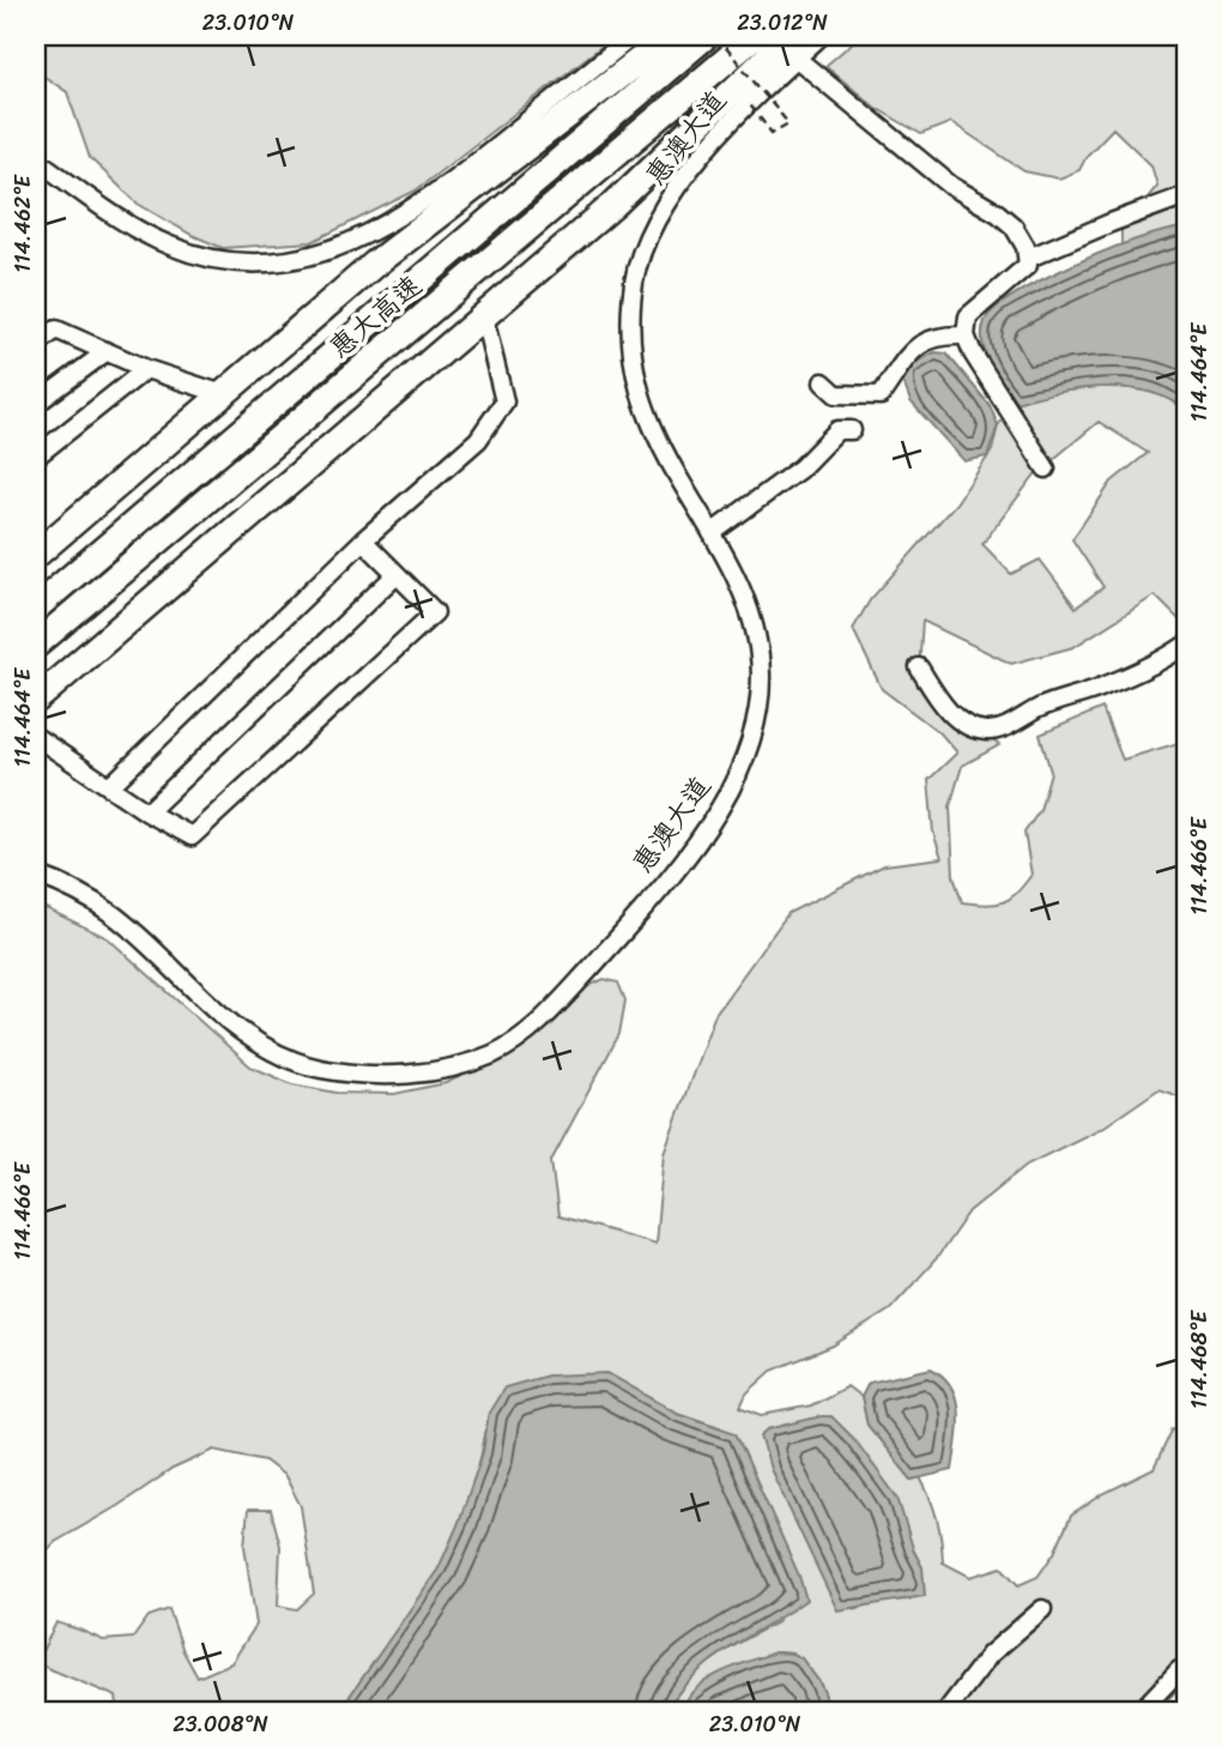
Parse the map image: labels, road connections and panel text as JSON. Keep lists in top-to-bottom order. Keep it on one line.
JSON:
{"streets":{"highway":["惠大高速"],"street":["惠澳大道"]},"coordinates":["23.010°N","23.012°N","114.462°E","114.464°E","114.466°E","114.468°E","23.008°N"]}
